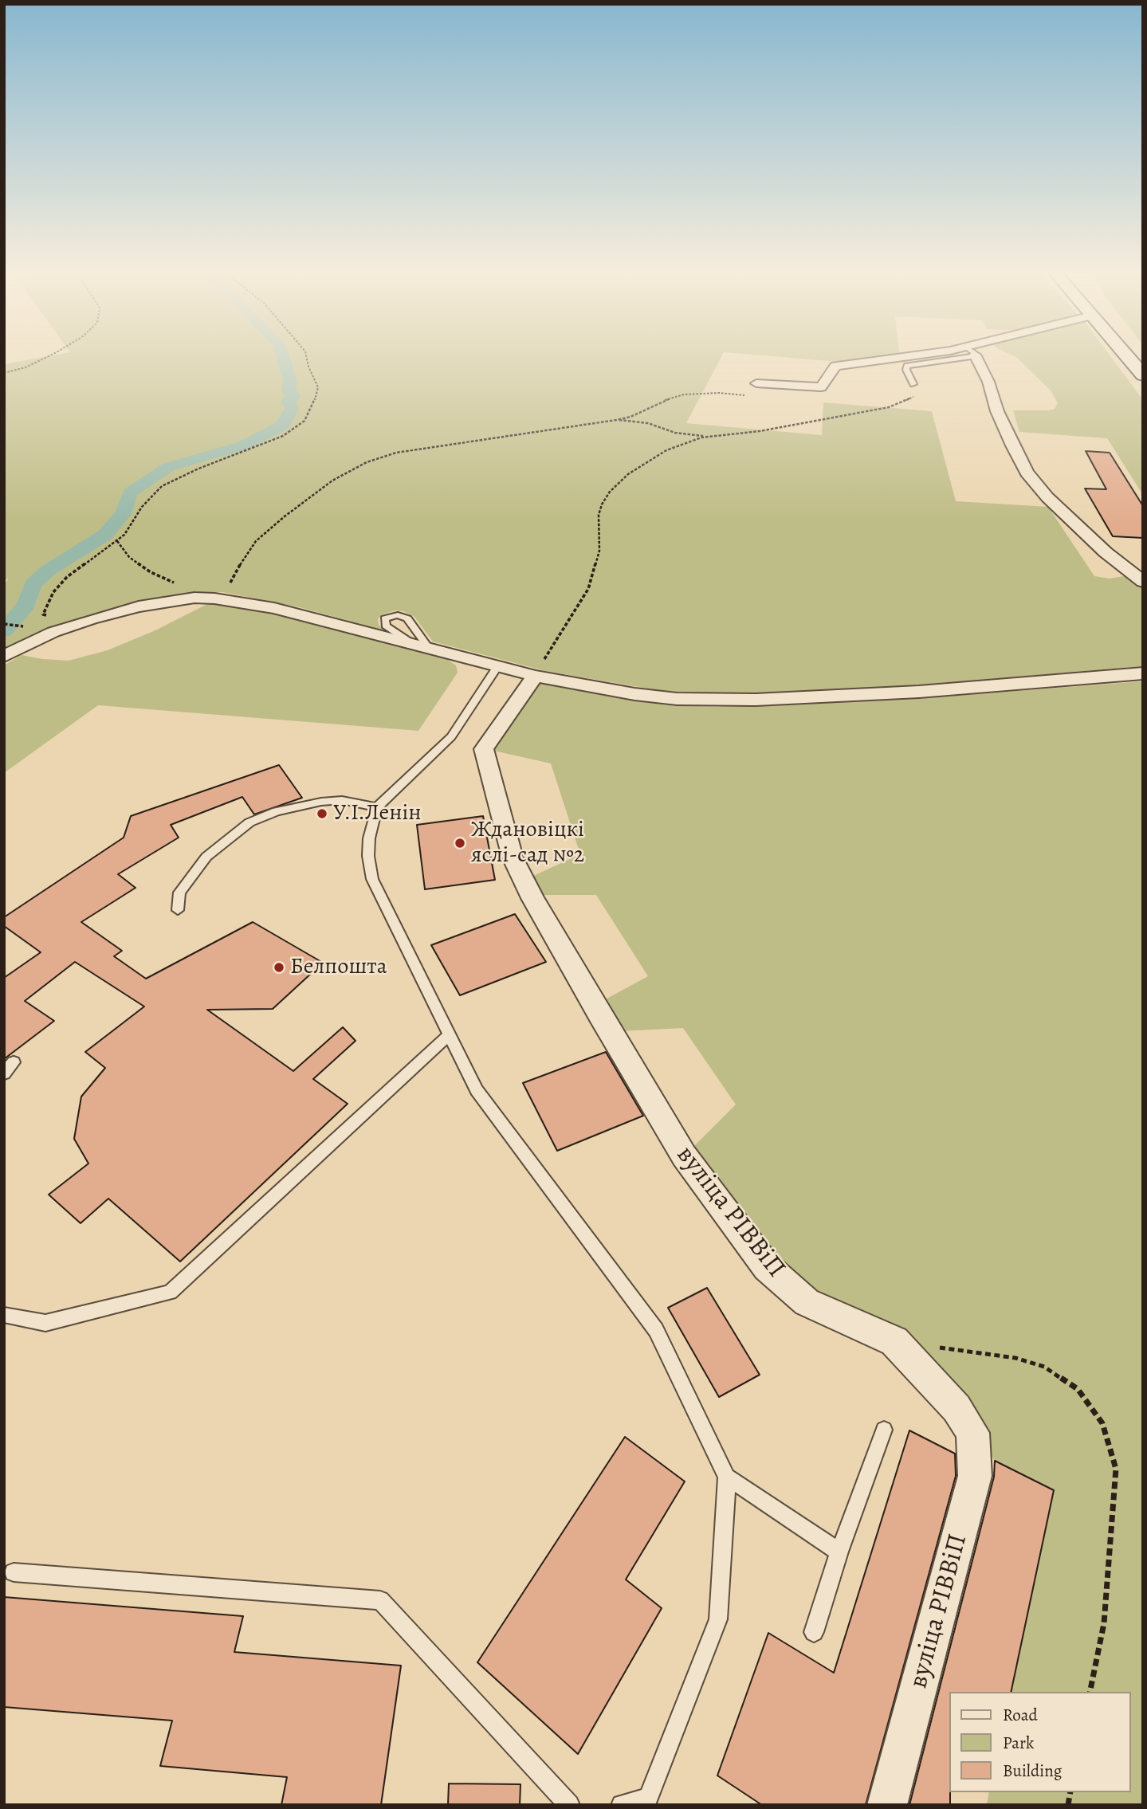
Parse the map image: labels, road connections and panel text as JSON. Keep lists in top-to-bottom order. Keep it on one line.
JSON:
{"streets":{"street":["вуліца РІВВіП"]},"places":["У.І.Ленін","Ждановіцкі яслі-сад №2","Белпошта"],"legend":["Road","Park","Building"]}
